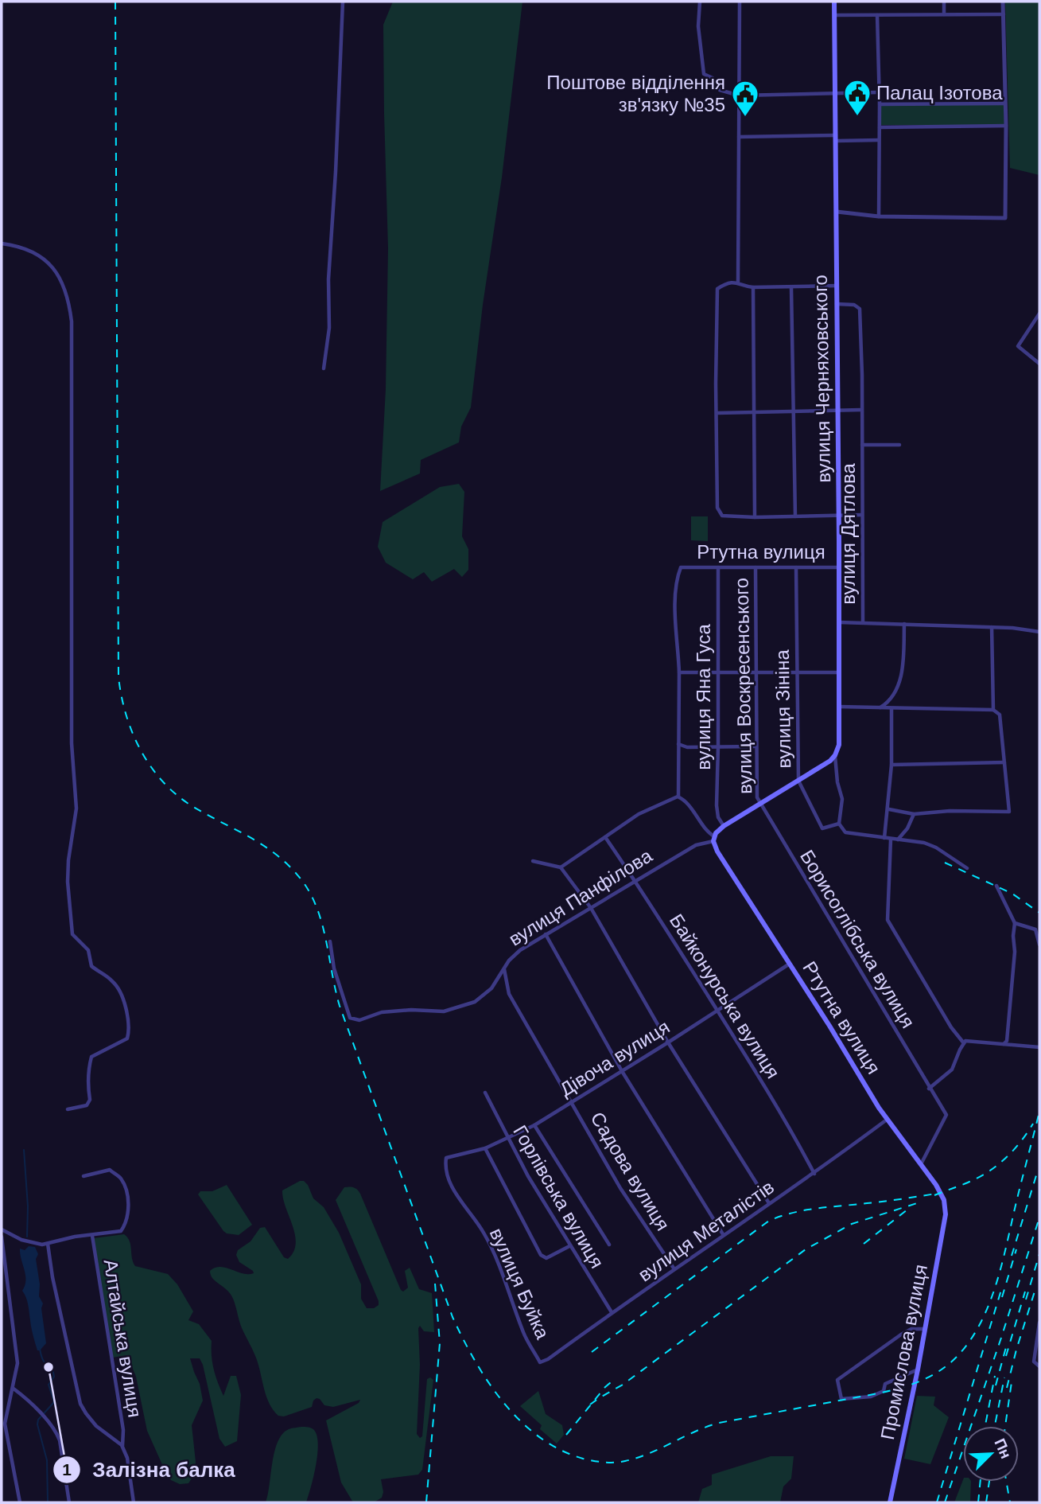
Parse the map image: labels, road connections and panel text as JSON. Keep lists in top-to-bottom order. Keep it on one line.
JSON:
{"streets":{"main road":["вулиця Черняховського","Ртутна вулиця","вулиця Панфілова","Промислова вулиця"],"street":["вулиця Дятлова","вулиця Воскресенського","вулиця Яна Гуса","вулиця Зініна","Борисоглібська вулиця","Байконурська вулиця","Дівоча вулиця","Садова вулиця","Горлівська вулиця","вулиця Металістів","вулиця Буйка","Алтайська вулиця"]},"crossings":[["вулиця Черняховського","вулиця Дятлова"],["вулиця Черняховського","Ртутна вулиця"],["вулиця Черняховського","вулиця Панфілова"],["Ртутна вулиця","вулиця Воскресенського"],["Ртутна вулиця","вулиця Яна Гуса"],["Ртутна вулиця","вулиця Зініна"],["Ртутна вулиця","вулиця Панфілова"],["Ртутна вулиця","Борисоглібська вулиця"],["Ртутна вулиця","Дівоча вулиця"],["Ртутна вулиця","вулиця Металістів"],["Ртутна вулиця","Промислова вулиця"],["вулиця Воскресенського","вулиця Панфілова"],["вулиця Воскресенського","Борисоглібська вулиця"],["вулиця Яна Гуса","вулиця Панфілова"],["вулиця Зініна","вулиця Панфілова"],["вулиця Панфілова","Борисоглібська вулиця"],["вулиця Панфілова","Байконурська вулиця"],["вулиця Панфілова","Садова вулиця"],["Байконурська вулиця","Дівоча вулиця"],["Байконурська вулиця","вулиця Металістів"],["Дівоча вулиця","Садова вулиця"],["Дівоча вулиця","Горлівська вулиця"],["Дівоча вулиця","вулиця Буйка"],["Садова вулиця","вулиця Металістів"],["Горлівська вулиця","вулиця Металістів"],["вулиця Металістів","вулиця Буйка"]],"places":{"public building":["Палац Ізотова","Поштове відділення зв'язку №35"],"other":["Залізна балка"]},"north":"top right"}
